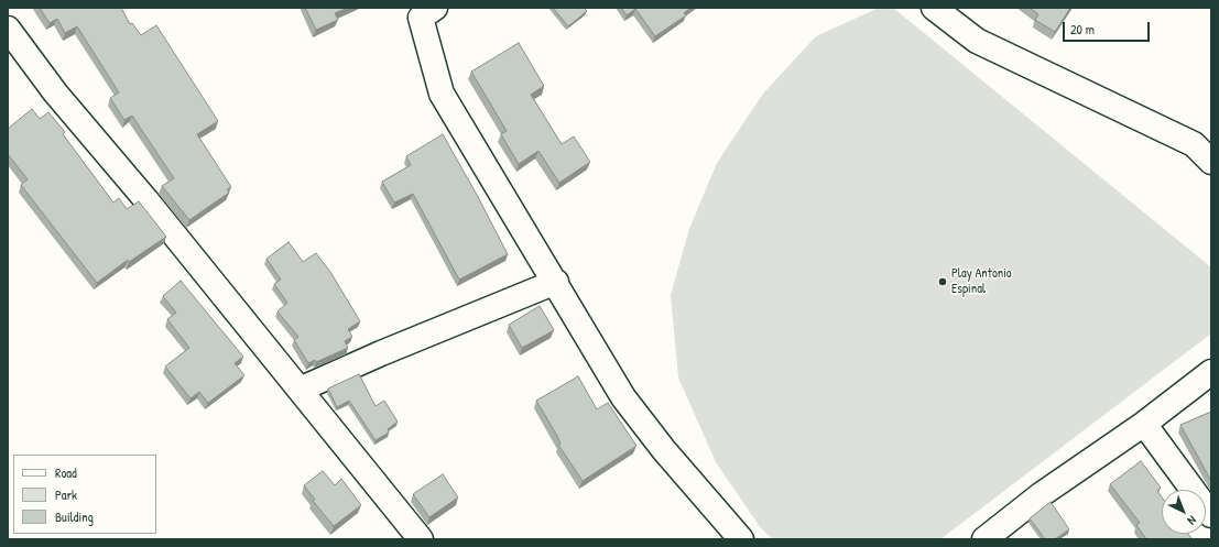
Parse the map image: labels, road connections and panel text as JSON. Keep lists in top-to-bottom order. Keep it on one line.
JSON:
{"places":["Play Antonio Espinal"],"legend":["Road","Park","Building"],"scale_bar":"20 m","north":"bottom right"}
